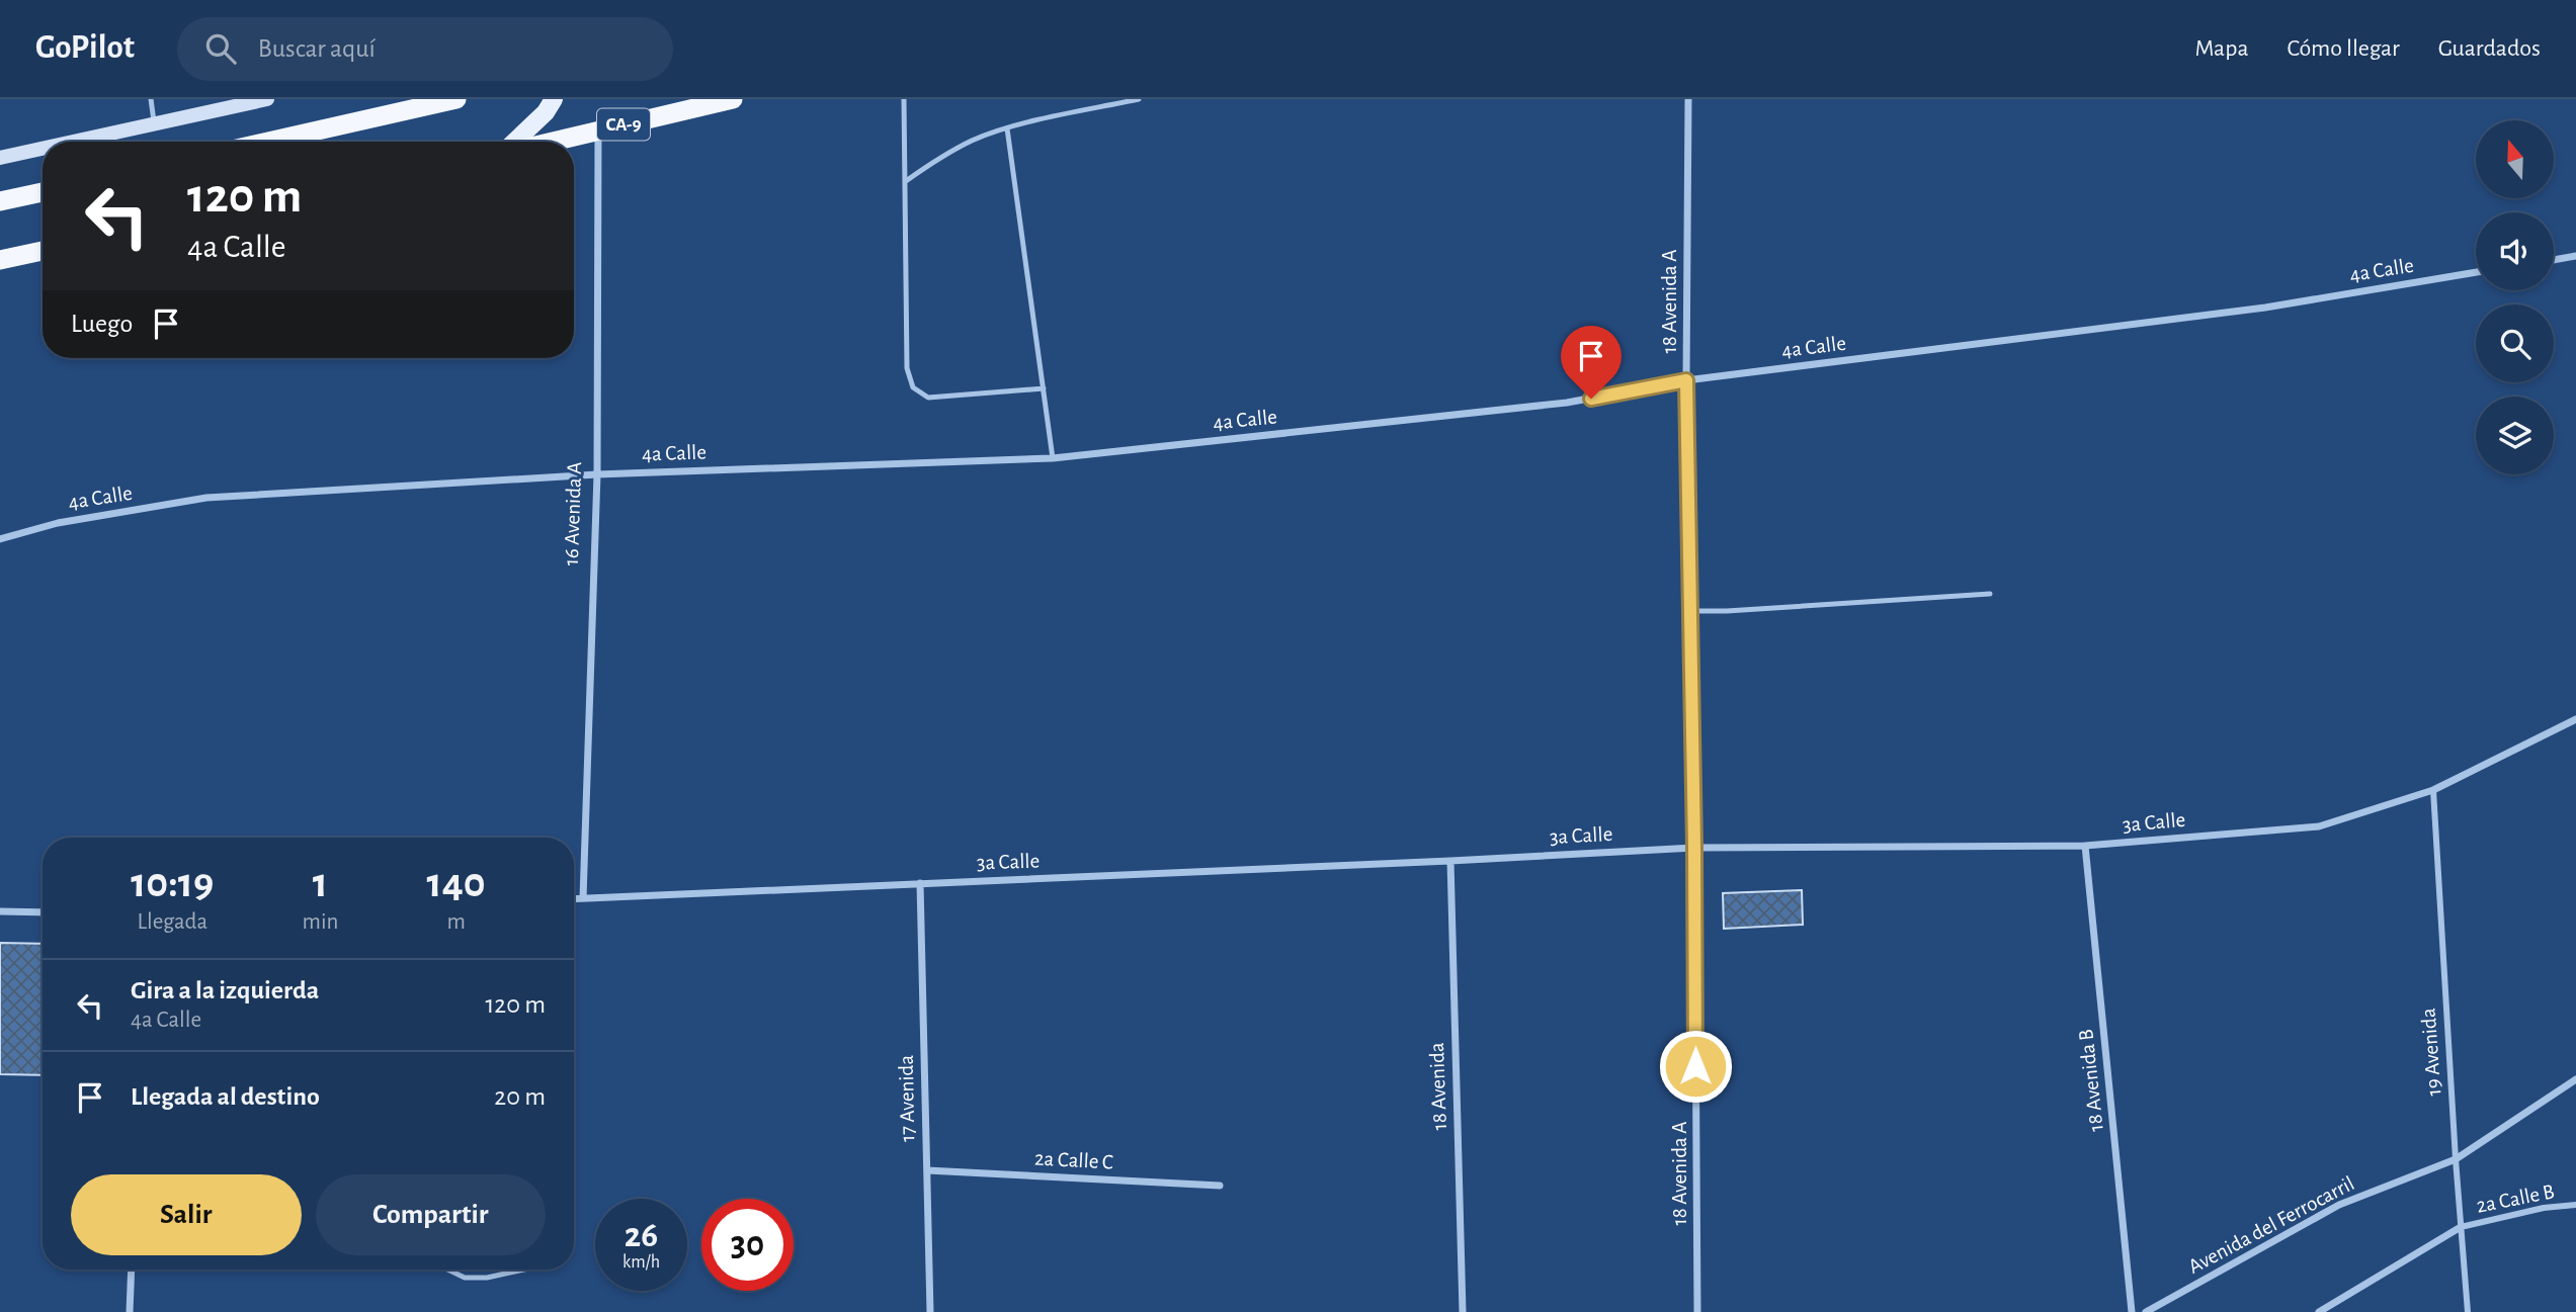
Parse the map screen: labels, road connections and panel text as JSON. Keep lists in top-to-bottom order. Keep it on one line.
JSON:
{"streets":{"highway":["CA-9"],"street":["4a Calle","18 Avenida A","16 Avenida A","3a Calle","19 Avenida","18 Avenida B","18 Avenida","17 Avenida","2a Calle C","2a Calle B","Avenida del Ferrocarril"]},"crossings":[["CA-9","16 Avenida A"],["4a Calle","18 Avenida A"],["4a Calle","16 Avenida A"],["18 Avenida A","3a Calle"],["16 Avenida A","3a Calle"],["3a Calle","19 Avenida"],["3a Calle","18 Avenida B"],["3a Calle","18 Avenida"],["3a Calle","17 Avenida"],["19 Avenida","2a Calle B"],["19 Avenida","Avenida del Ferrocarril"],["17 Avenida","2a Calle C"]],"north":"top","page":{"header":"GoPilot","search":"Buscar aquí","nav":["Mapa","Cómo llegar","Guardados"],"turn":["120 m","4a Calle"],"then":"Luego","eta":["10:19","Llegada","1","min","140","m"],"list":[{"name":"Gira a la izquierda","note":"4a Calle","value":"120 m"},{"name":"Llegada al destino","value":"20 m"}],"buttons":["Salir","Compartir"],"speed":"26 km/h","limit":"30"}}
